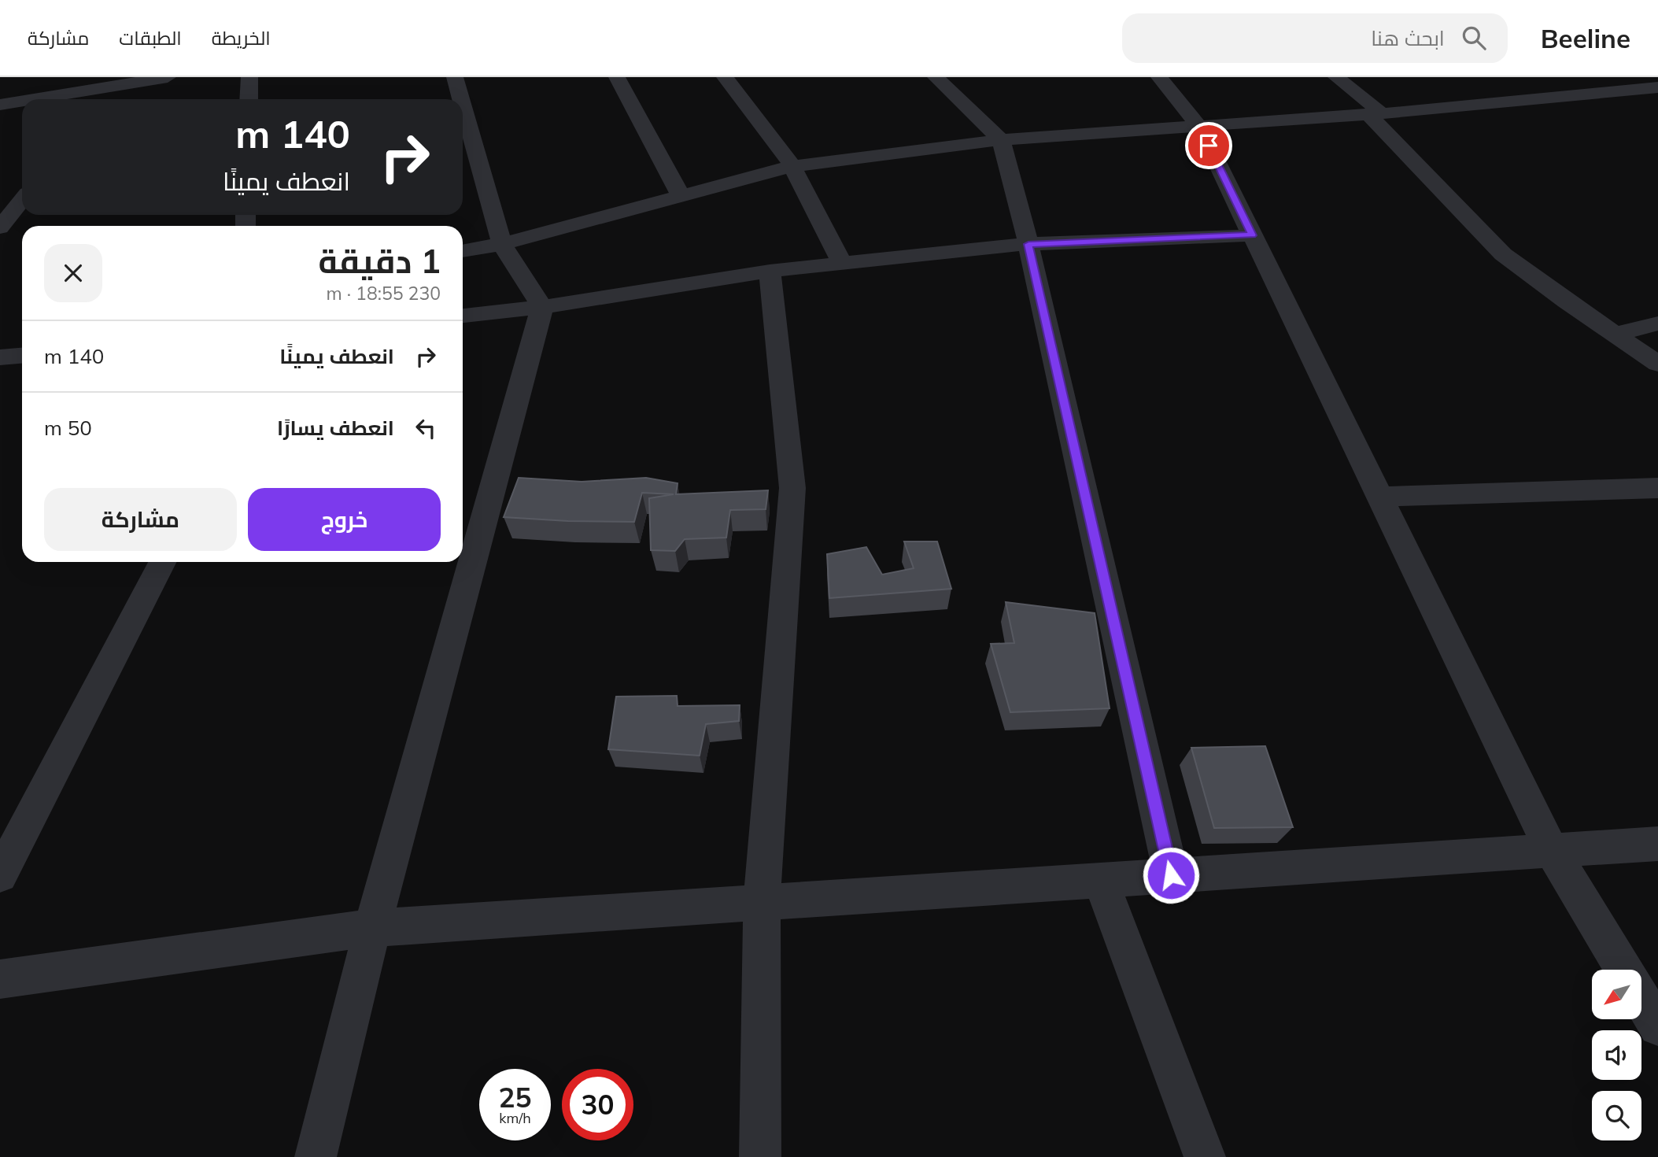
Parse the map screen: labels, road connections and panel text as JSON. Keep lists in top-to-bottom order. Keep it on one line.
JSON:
{"north":"bottom left","page":{"header":"Beeline","search":"ابحث هنا","nav":["الخريطة","الطبقات","مشاركة"],"turn":["140 m","انعطف يمينًا"],"heading":["1 دقيقة","230 m · 18:55"],"list":[{"name":"انعطف يمينًا","value":"140 m"},{"name":"انعطف يسارًا","value":"50 m"}],"buttons":["خروج","مشاركة"],"speed":"25 km/h","limit":"30"}}
